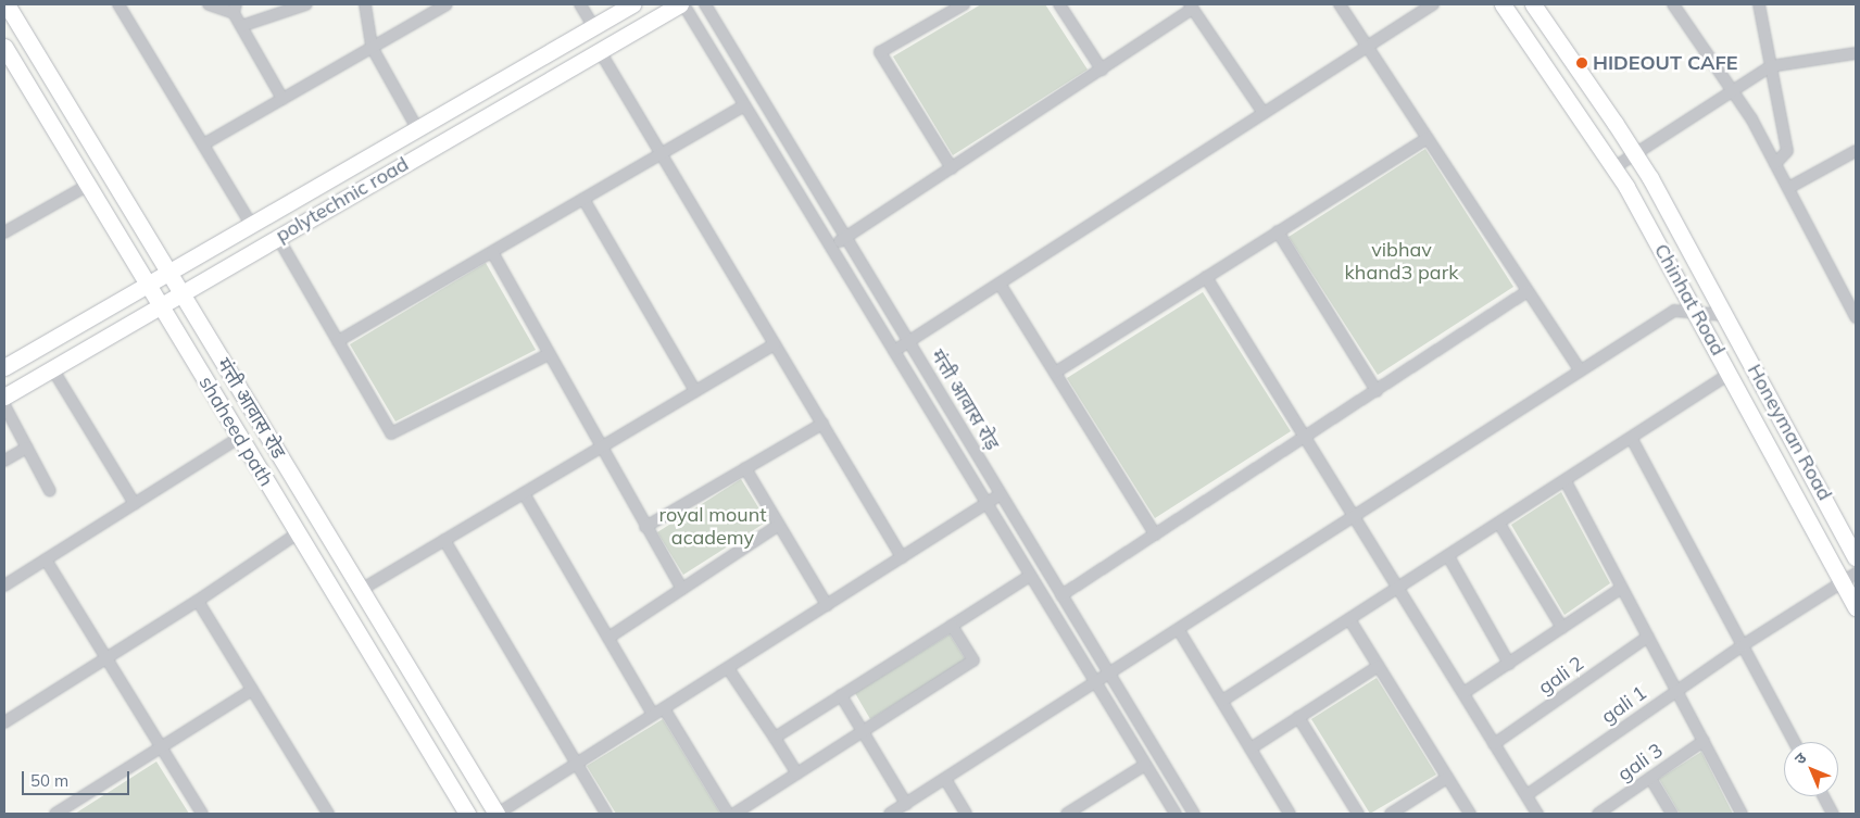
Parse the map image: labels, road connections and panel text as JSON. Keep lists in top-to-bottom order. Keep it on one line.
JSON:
{"streets":{"street":["polytechnic road","Chinhat Road","मंत्ती आवास रोड़","मंत्ती आवास रोड","shaheed path","Honeyman Road","gali 2","gali 1","gali 3"]},"crossings":[["polytechnic road","मंत्ती आवास रोड"],["polytechnic road","shaheed path"],["Chinhat Road","gali 1"]],"parks":["vibhav khand3 park","royal mount academy"],"places":["HIDEOUT CAFE"],"scale_bar":"50 m","north":"top left"}
